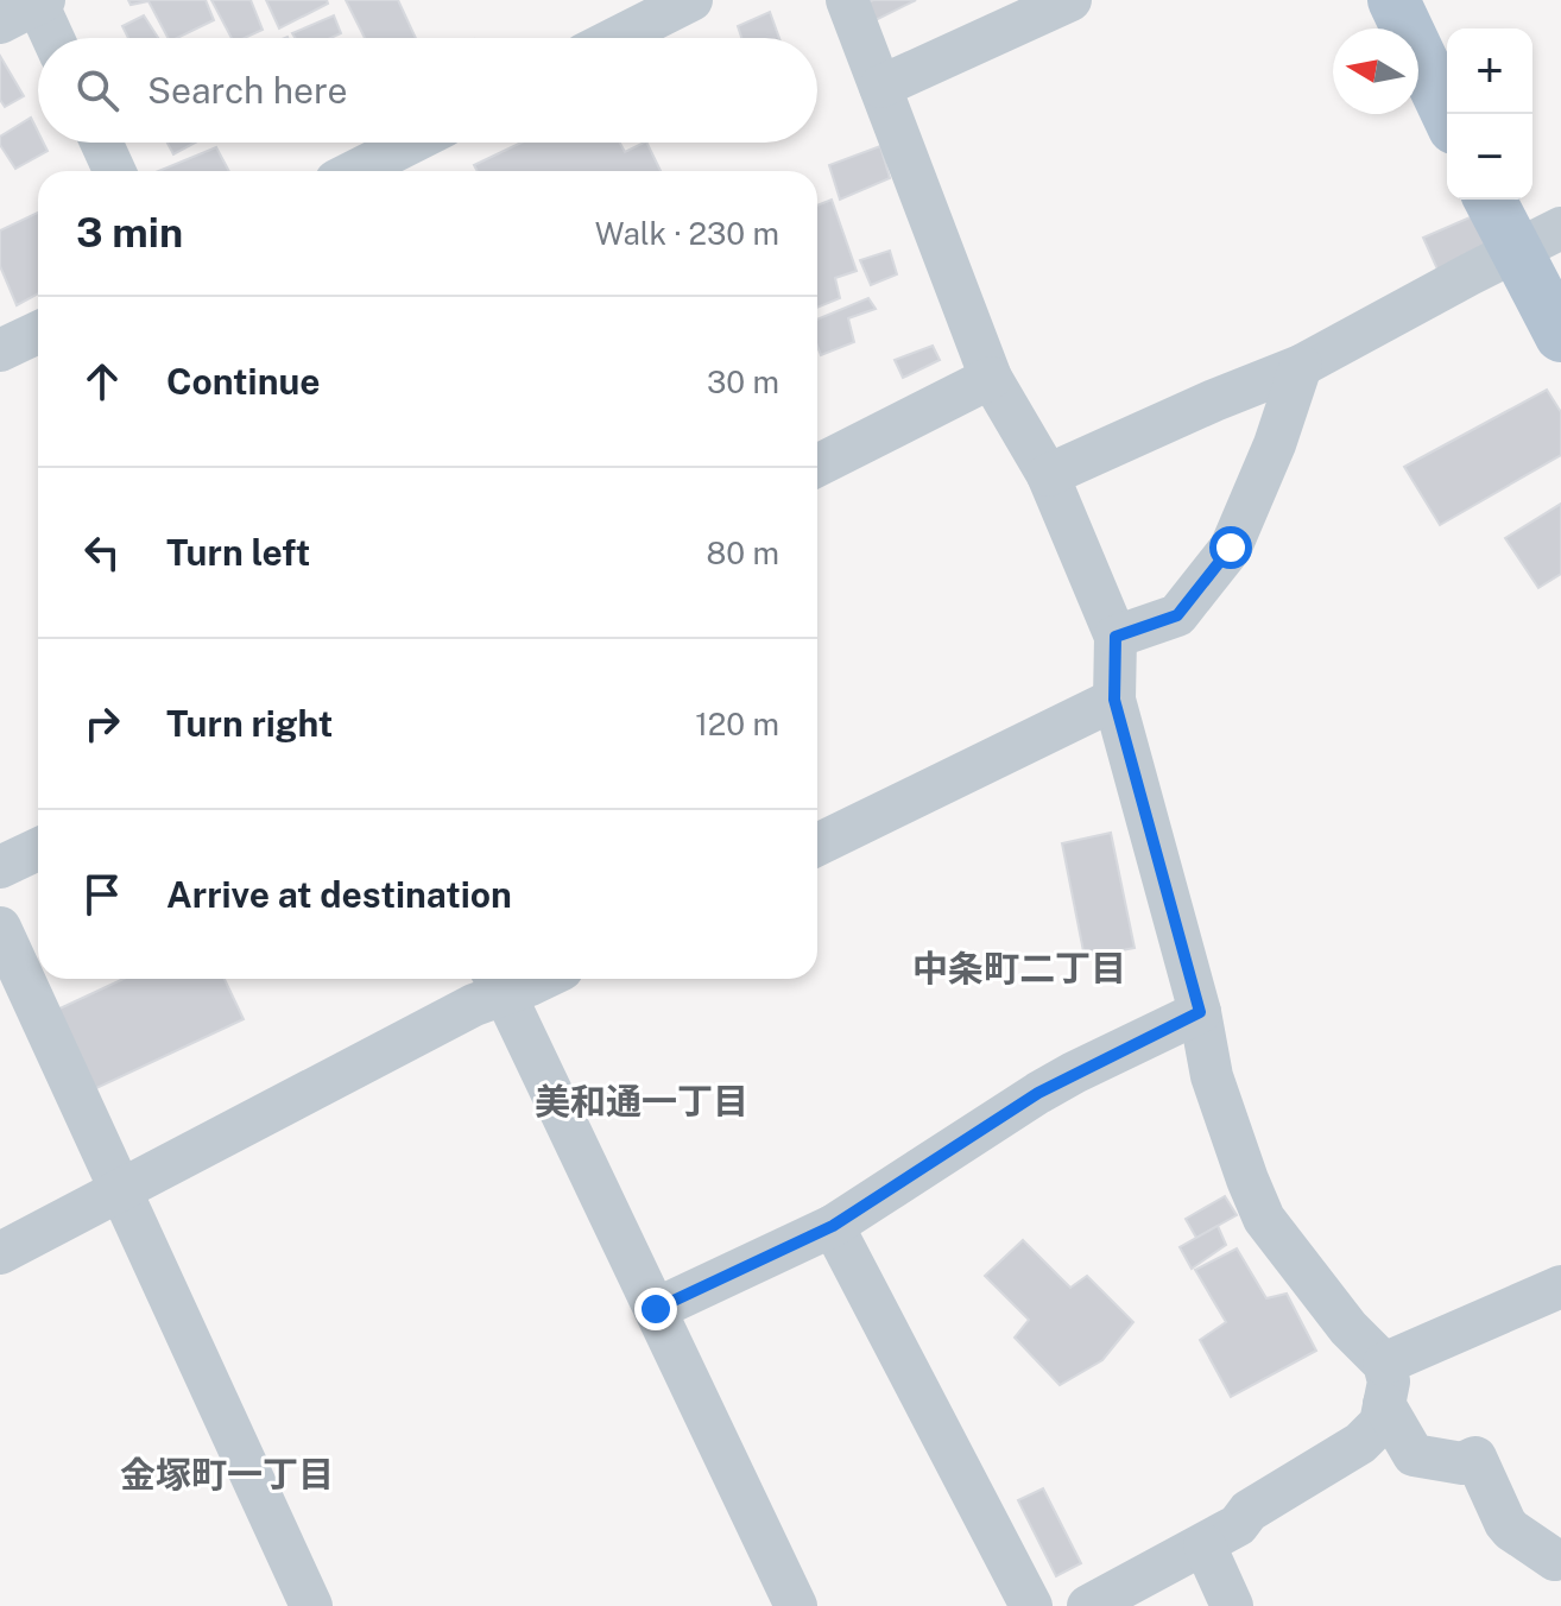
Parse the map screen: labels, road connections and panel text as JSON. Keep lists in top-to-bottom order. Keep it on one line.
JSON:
{"districts":["中条町二丁目","美和通一丁目","金塚町一丁目"],"north":"left","page":{"map_buttons":["+","−"],"search":"Search here","heading":["3 min","Walk · 230 m"],"list":[["Continue","30 m"],["Turn left","80 m"],["Turn right","120 m"],"Arrive at destination"]}}
